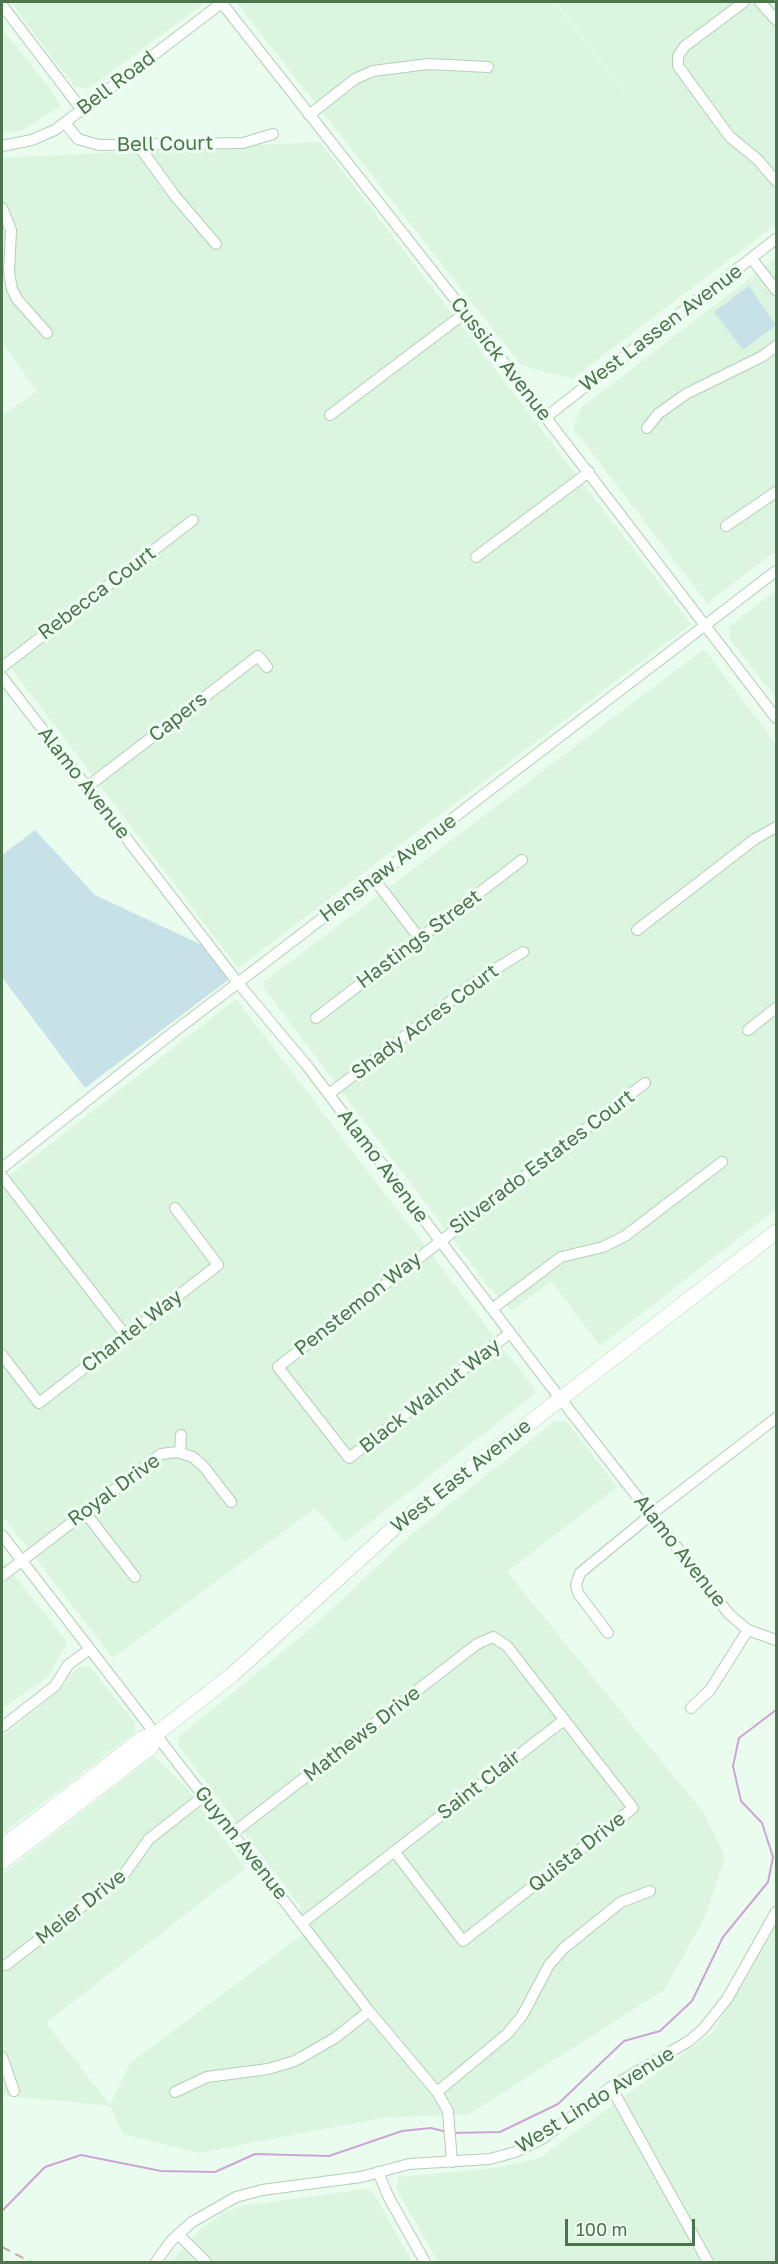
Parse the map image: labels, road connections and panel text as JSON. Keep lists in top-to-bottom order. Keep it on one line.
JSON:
{"streets":{"main road":["West East Avenue"],"street":["Bell Road","Bell Court","West Lassen Avenue","Cussick Avenue","Rebecca Court","Capers","Alamo Avenue","Henshaw Avenue","Hastings Street","Shady Acres Court","Silverado Estates Court","Penstemon Way","Chantel Way","Black Walnut Way","Royal Drive","Mathews Drive","Saint Clair","Guynn Avenue","Quista Drive","Meier Drive","West Lindo Avenue"]},"crossings":[["Bell Road","Bell Court"],["Bell Road","Cussick Avenue"],["West Lassen Avenue","Cussick Avenue"],["Cussick Avenue","Henshaw Avenue"],["Capers","Alamo Avenue"],["Alamo Avenue","Henshaw Avenue"],["Alamo Avenue","Shady Acres Court"],["Alamo Avenue","Silverado Estates Court"],["Alamo Avenue","Penstemon Way"],["Alamo Avenue","Black Walnut Way"],["Alamo Avenue","West East Avenue"],["Silverado Estates Court","Penstemon Way"],["Penstemon Way","Black Walnut Way"],["West East Avenue","Guynn Avenue"],["Royal Drive","Guynn Avenue"],["Mathews Drive","Guynn Avenue"],["Mathews Drive","Quista Drive"],["Saint Clair","Guynn Avenue"],["Saint Clair","Quista Drive"],["Guynn Avenue","Meier Drive"],["Guynn Avenue","West Lindo Avenue"]],"scale_bar":"100 m"}
